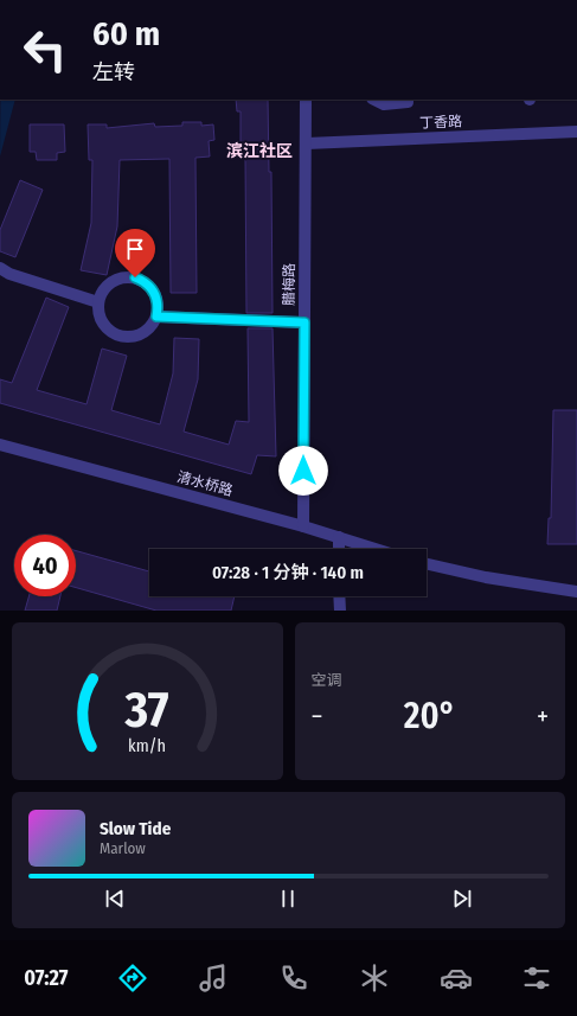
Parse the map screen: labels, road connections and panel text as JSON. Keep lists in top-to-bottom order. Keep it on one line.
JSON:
{"streets":{"street":["丁香路","腊梅路","清水桥路"]},"crossings":[["丁香路","腊梅路"],["腊梅路","清水桥路"]],"districts":["滨江社区"],"page":{"turn":["60 m","左转"],"limit":"40","trip":"07:28 · 1 分钟 · 140 m","tile":"空调","heat":["−","20°","+"],"song":["Slow Tide","Marlow"],"tabs":"07:27","gauge":["37","km/h"]}}
